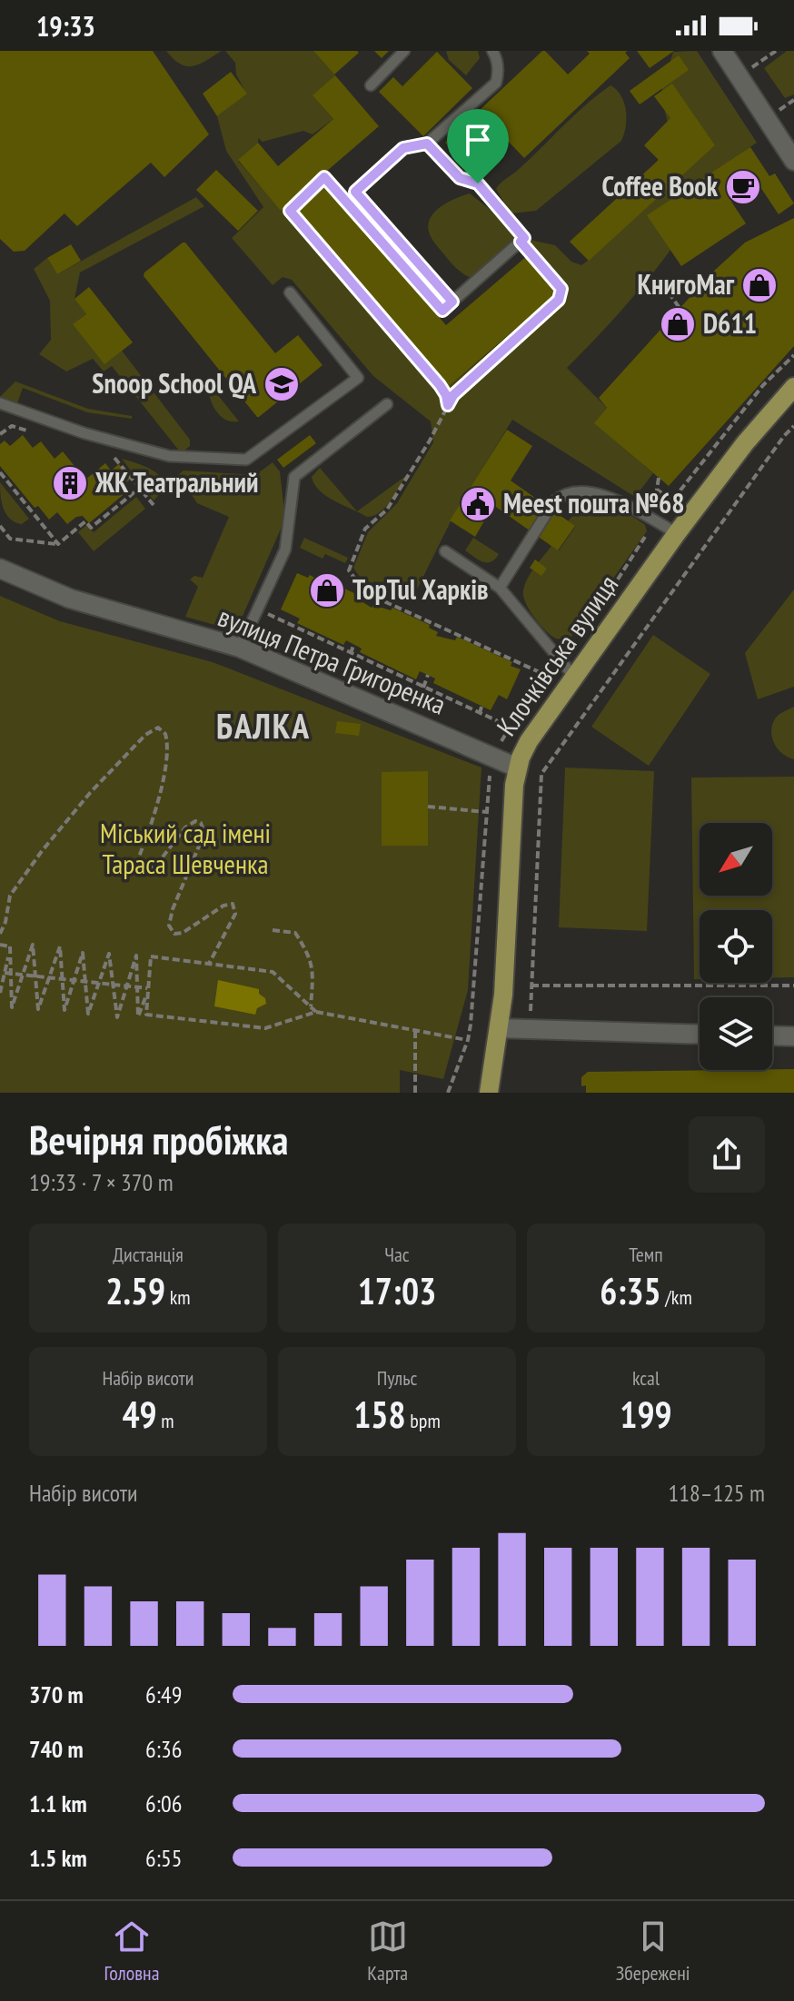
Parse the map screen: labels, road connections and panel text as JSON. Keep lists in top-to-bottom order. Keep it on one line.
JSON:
{"streets":{"main road":["Клочківська вулиця"],"street":["вулиця Петра Григоренка"]},"crossings":[["Клочківська вулиця","вулиця Петра Григоренка"]],"districts":["БАЛКА"],"parks":["Міський сад імені Тараса Шевченка"],"places":{"cafe":["Coffee Book"],"shop":["КнигоМаг","D611","TopTul Харків"],"school or university":["Snoop School QA"],"building":["ЖК Театральний"],"public building":["Meest пошта №68"]},"north":"bottom left","page":{"status":"19:33","heading":["Вечірня пробіжка","19:33 · 7 × 370 m"],"stats":[["Дистанція","2.59 km"],["Час","17:03"],["Темп","6:35 /km"],["Набір висоти","49 m"],["Пульс","158 bpm"],["kcal","199"]],"chart":["Набір висоти","118–125 m"],"list":[{"name":"370 m","note":"6:49"},{"name":"740 m","note":"6:36"},{"name":"1.1 km","note":"6:06"},{"name":"1.5 km","note":"6:55"}],"tabs":["Головна","Карта","Збережені"]}}
